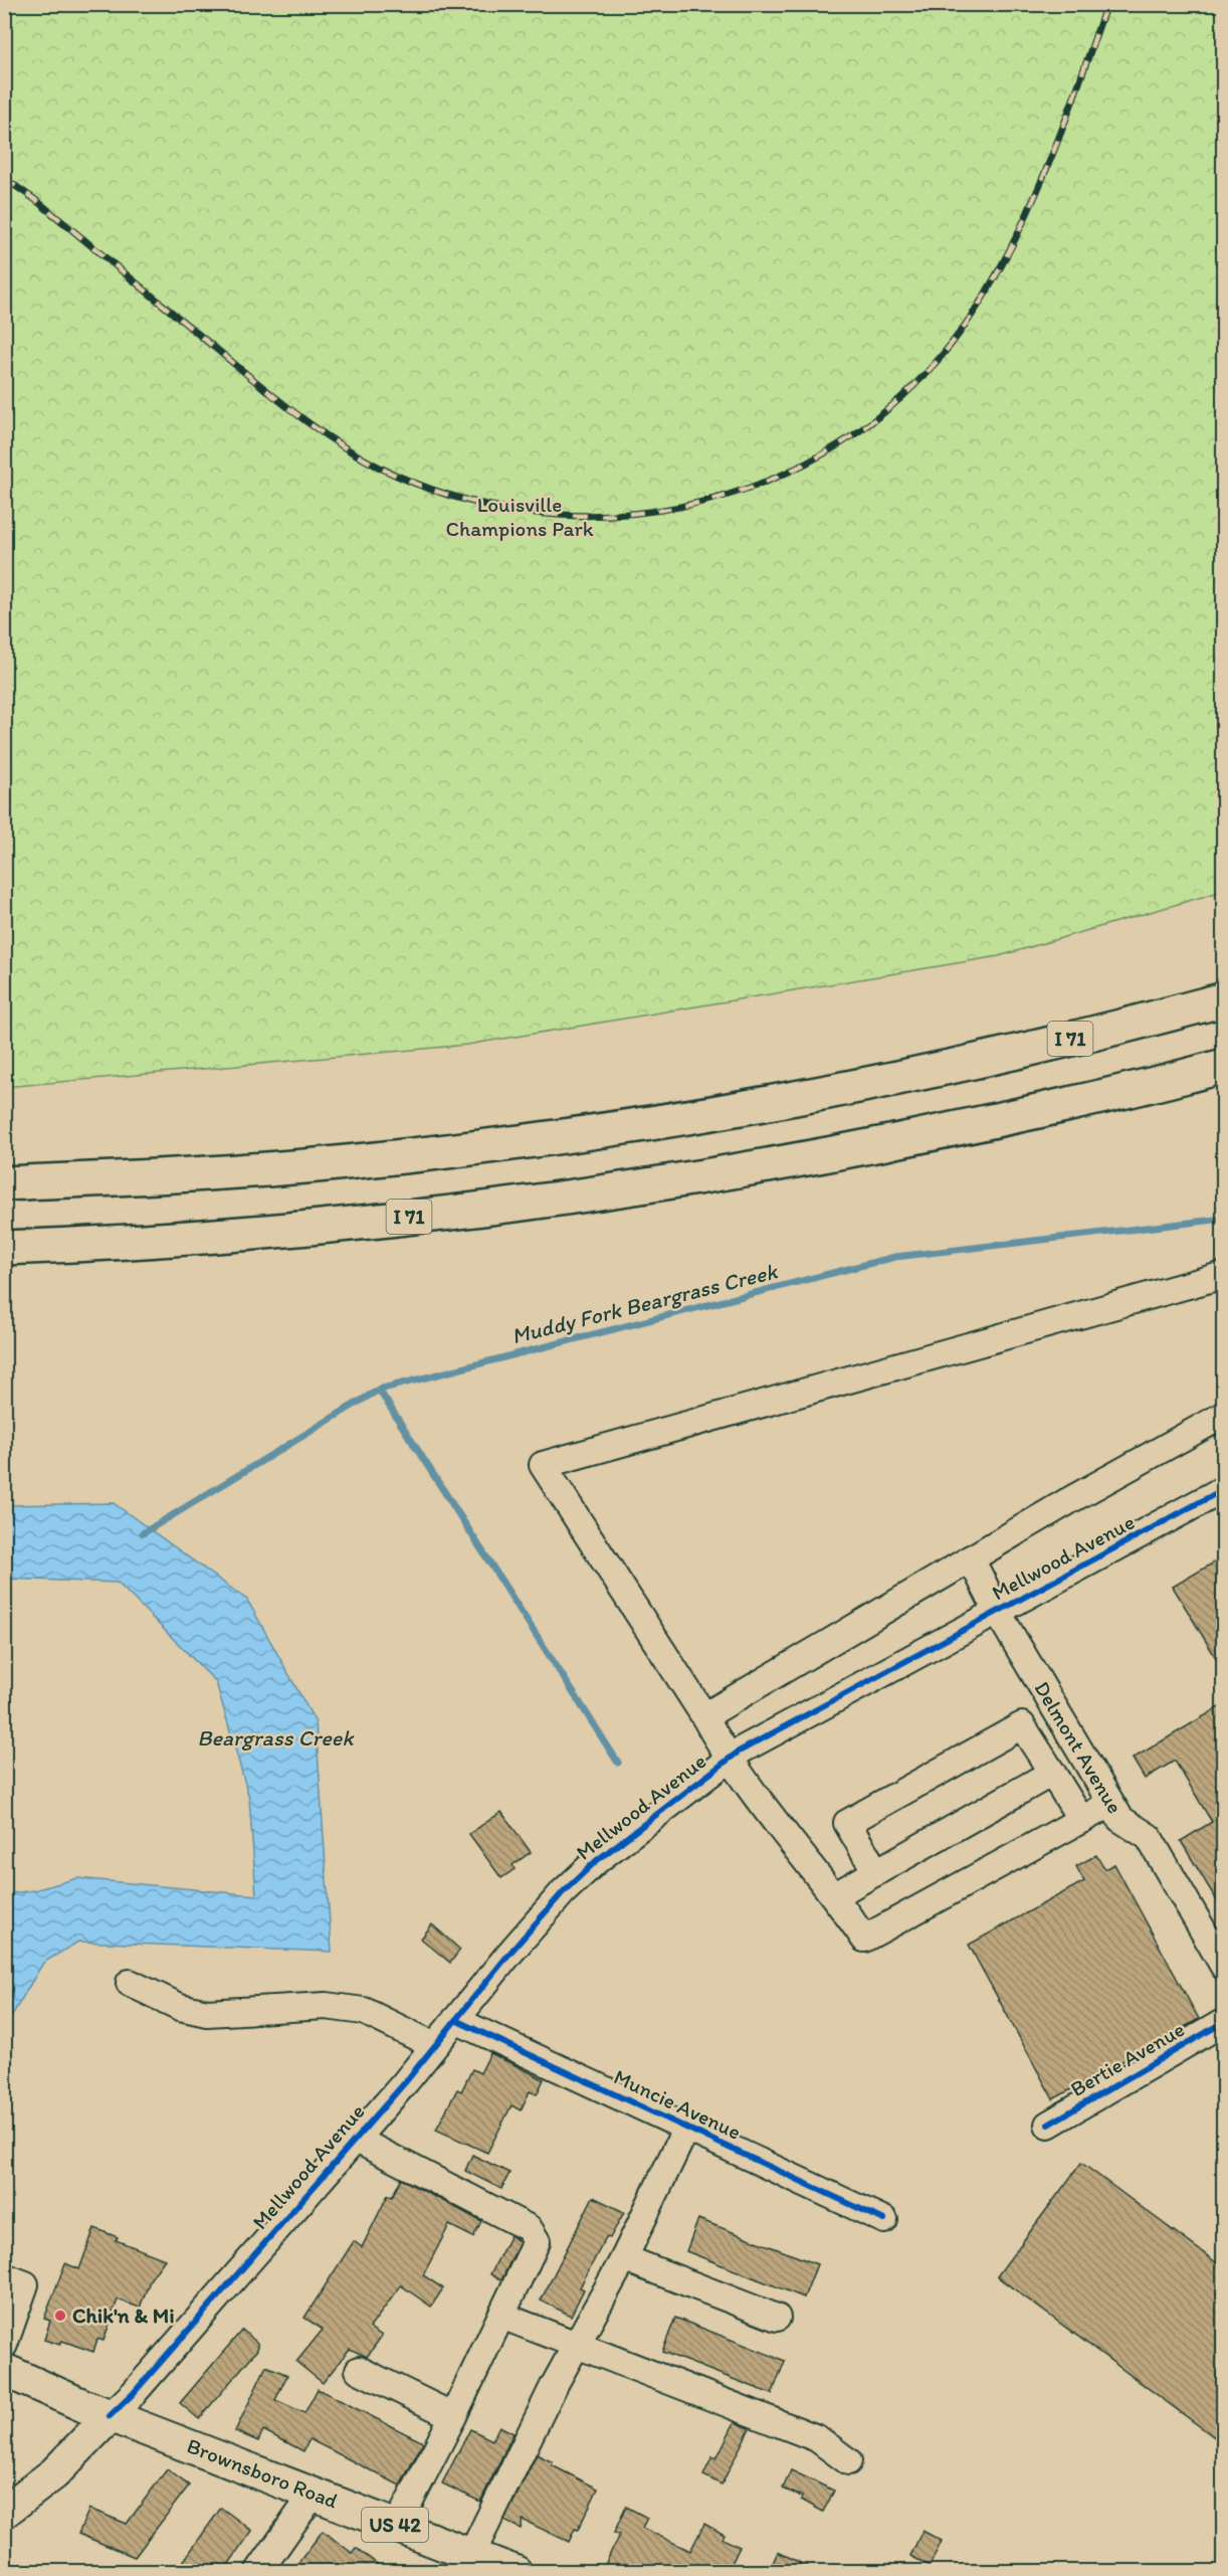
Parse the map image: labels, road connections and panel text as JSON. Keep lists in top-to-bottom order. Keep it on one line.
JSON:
{"streets":{"highway":["I 71"],"main road":["Mellwood Avenue","Brownsboro Road","US 42"],"street":["Delmont Avenue","Bertie Avenue","Muncie Avenue"]},"crossings":[["Mellwood Avenue","Delmont Avenue"],["Mellwood Avenue","Muncie Avenue"],["Mellwood Avenue","Brownsboro Road"],["Mellwood Avenue","US 42"],["Brownsboro Road","US 42"]],"water":["Muddy Fork Beargrass Creek","Beargrass Creek"],"parks":["Louisville Champions Park"],"places":["Chik'n & Mi"]}
